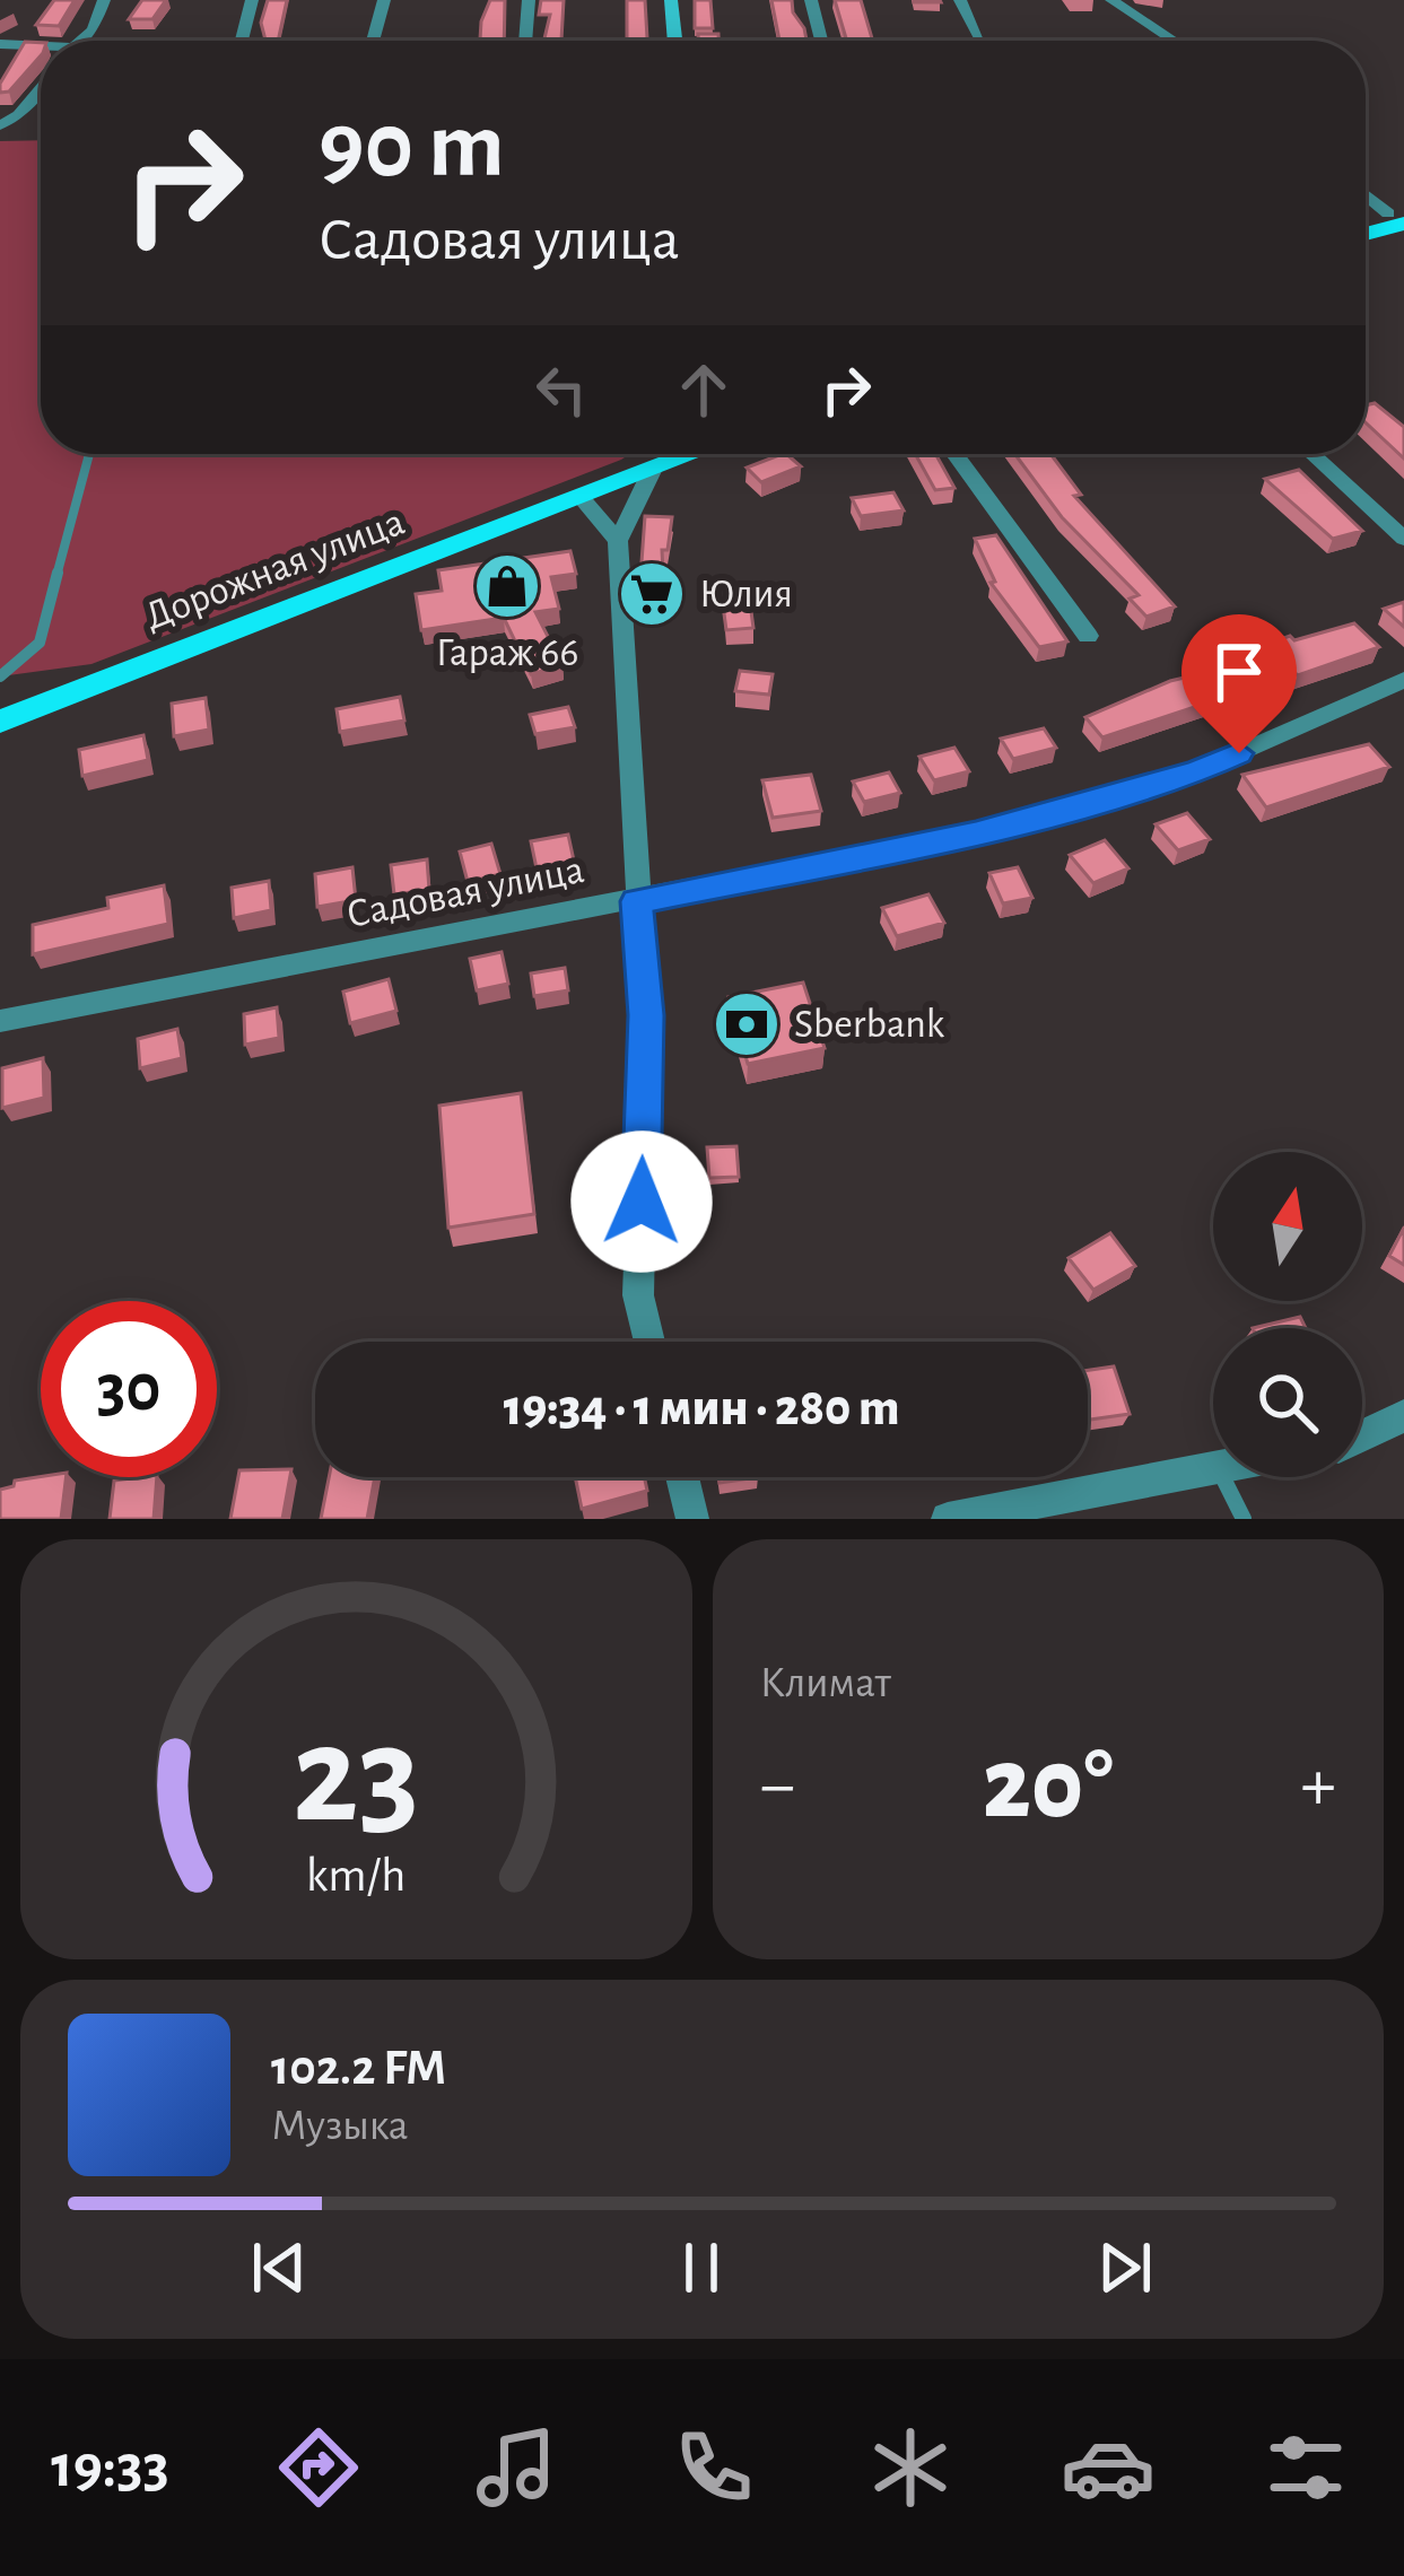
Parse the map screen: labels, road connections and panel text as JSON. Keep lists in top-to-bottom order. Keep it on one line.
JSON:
{"streets":{"main road":["Дорожная улица"],"street":["Садовая улица"]},"places":{"shop":["Гараж 66"],"supermarket":["Юлия"],"bank":["Sberbank"]},"north":"top","page":{"turn":["90 m","Садовая улица"],"limit":"30","trip":"19:34 · 1 мин · 280 m","tile":"Климат","heat":["−","20°","+"],"song":["102.2 FM","Музыка"],"tabs":"19:33","gauge":["23","km/h"]}}
